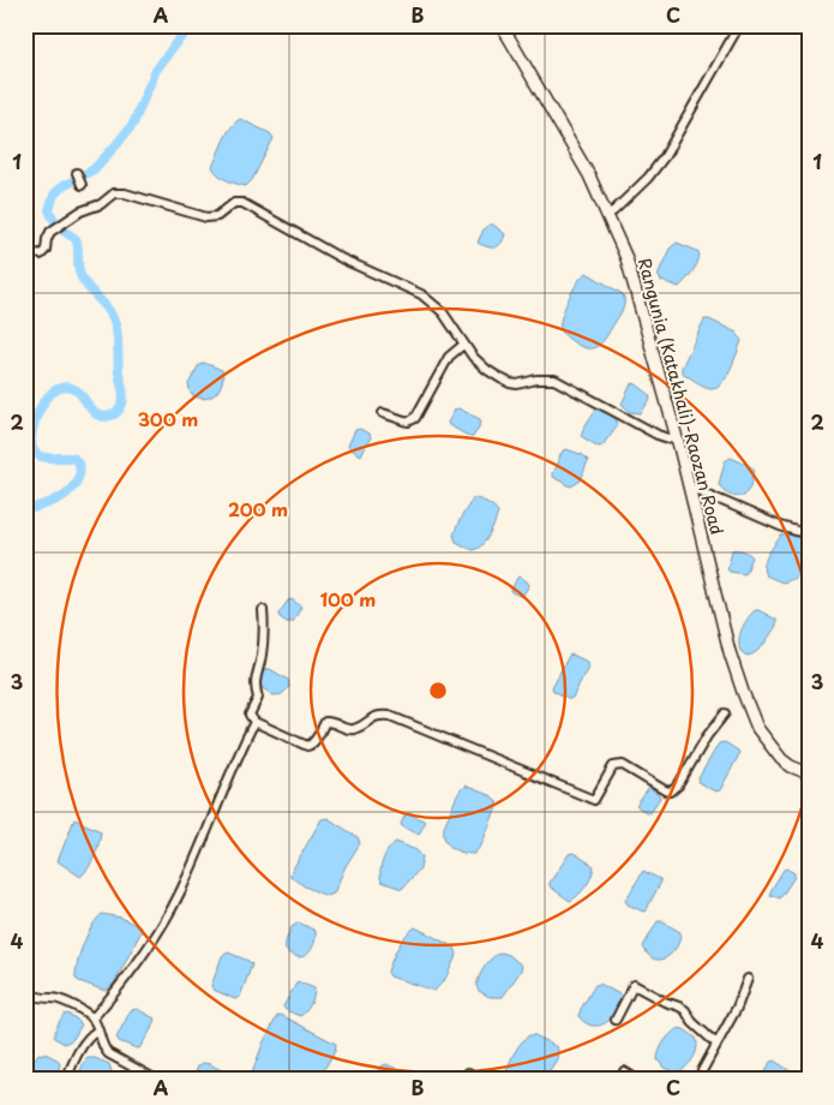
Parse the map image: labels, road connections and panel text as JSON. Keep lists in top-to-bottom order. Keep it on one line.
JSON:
{"streets":{"main road":["Rangunia (Katakhali)-Raozan Road"]},"grid":{"columns":["A","B","C"],"rows":["1","2","3","4"]},"rings":["300 m","200 m","100 m"]}
